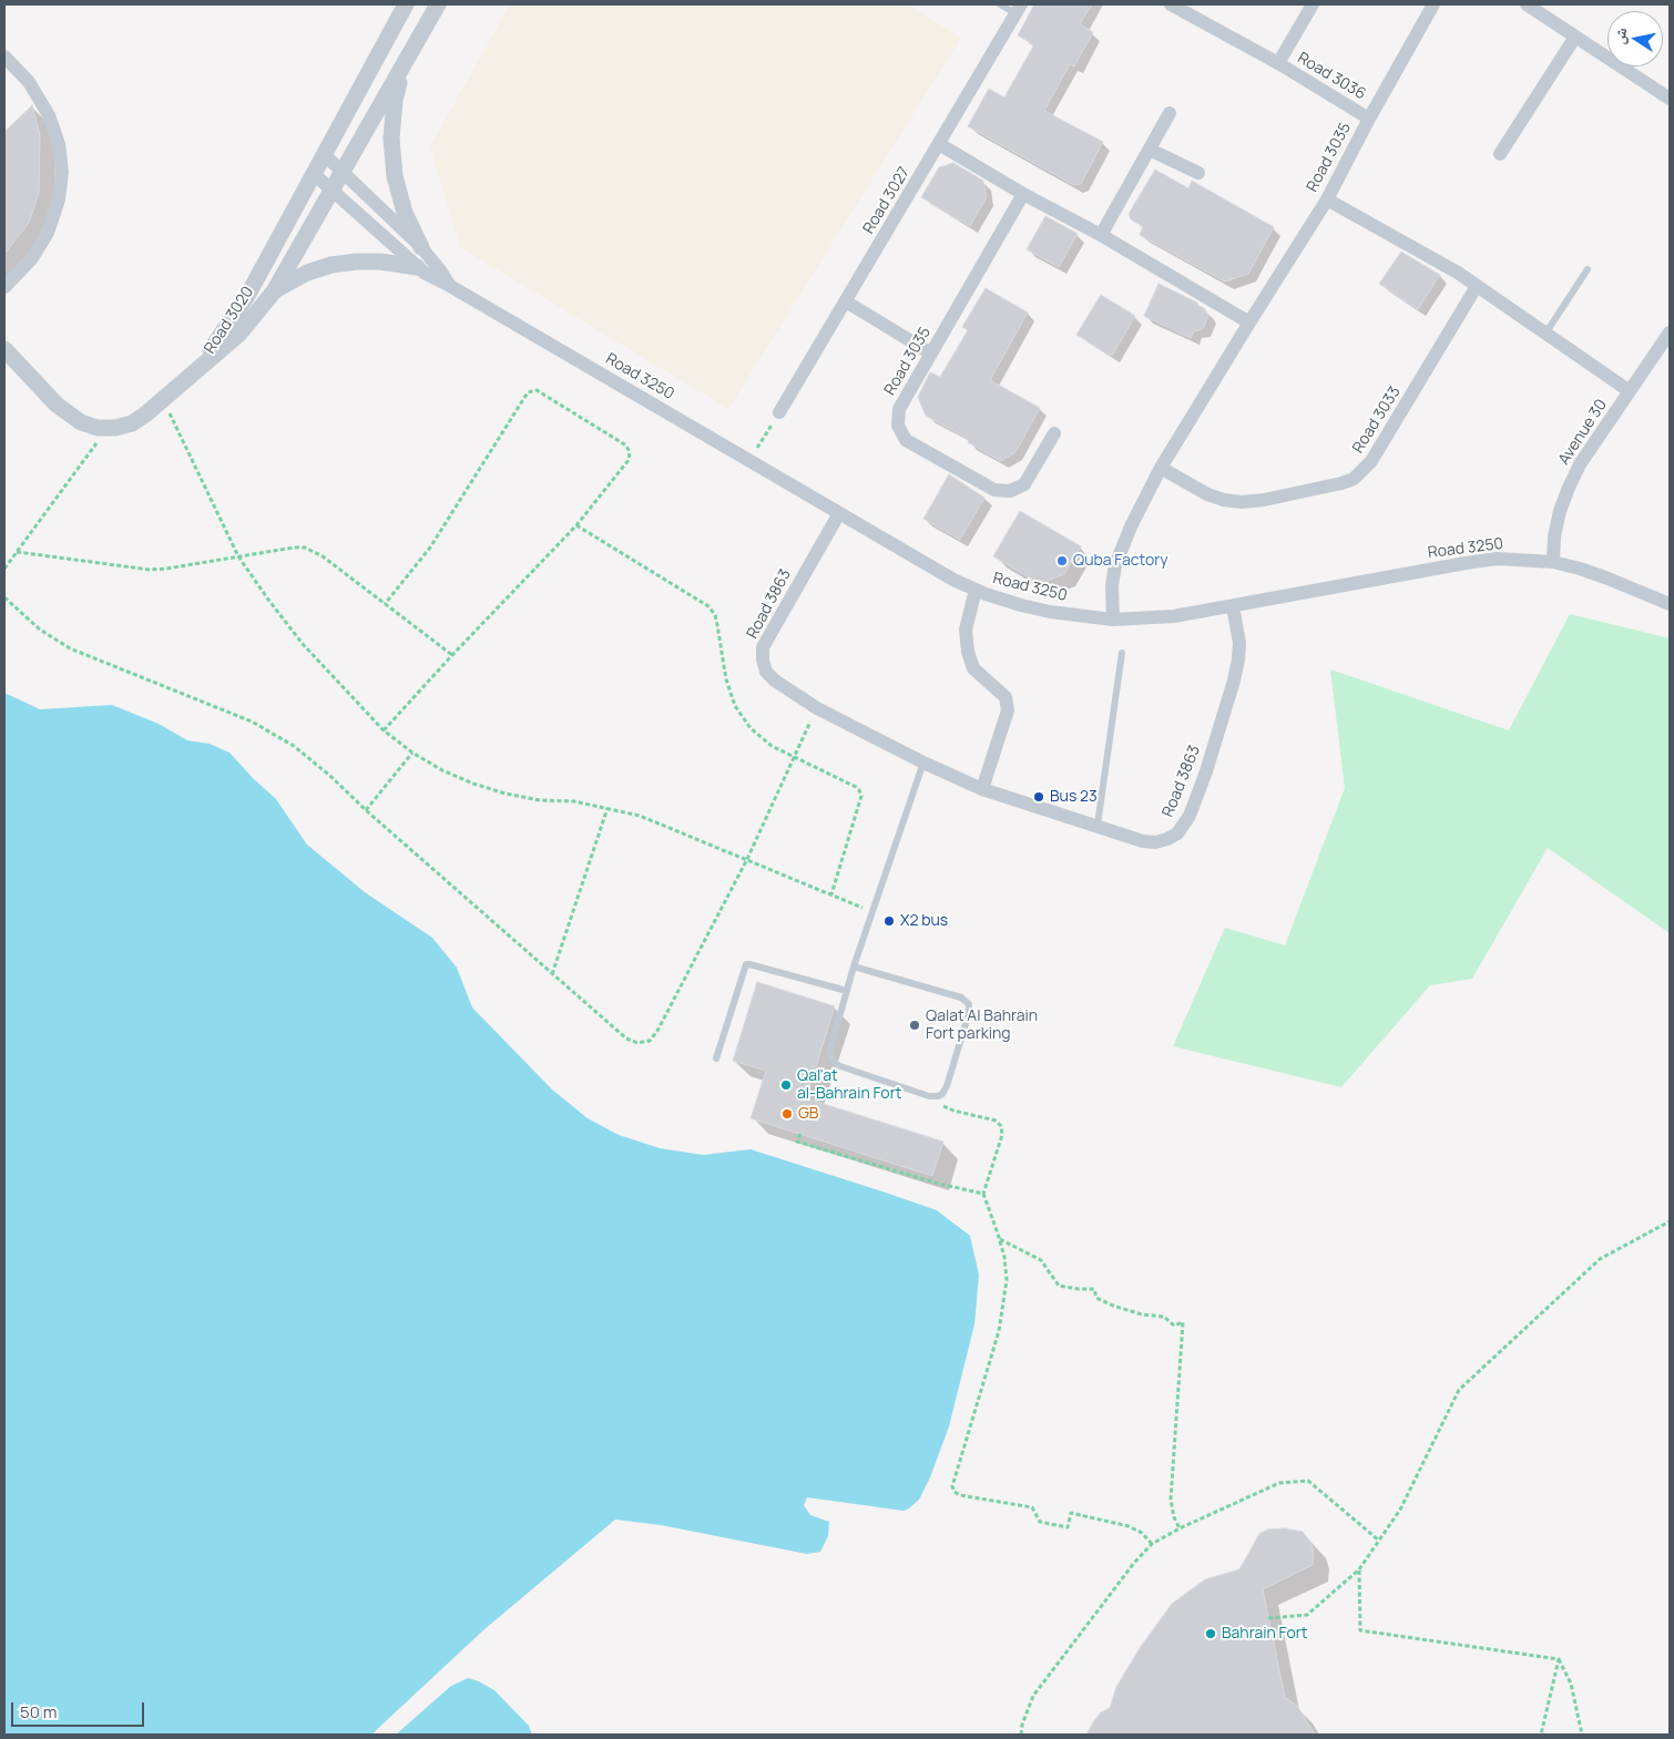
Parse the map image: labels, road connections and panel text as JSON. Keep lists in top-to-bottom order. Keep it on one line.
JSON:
{"streets":{"street":["Road 3036","Road 3035","Road 3027","Road 3020","Road 3250","Road 3033","Avenue 30","Road 3863"]},"crossings":[["Road 3036","Road 3035"],["Road 3035","Road 3250"],["Road 3035","Road 3033"],["Road 3020","Road 3250"],["Road 3250","Avenue 30"],["Road 3250","Road 3863"]],"places":["Quba Factory","Bus 23","X2 bus","Qalat Al Bahrain Fort parking","Qal'at al-Bahrain Fort","GB","Bahrain Fort"],"scale_bar":"50 m","north":"left"}
